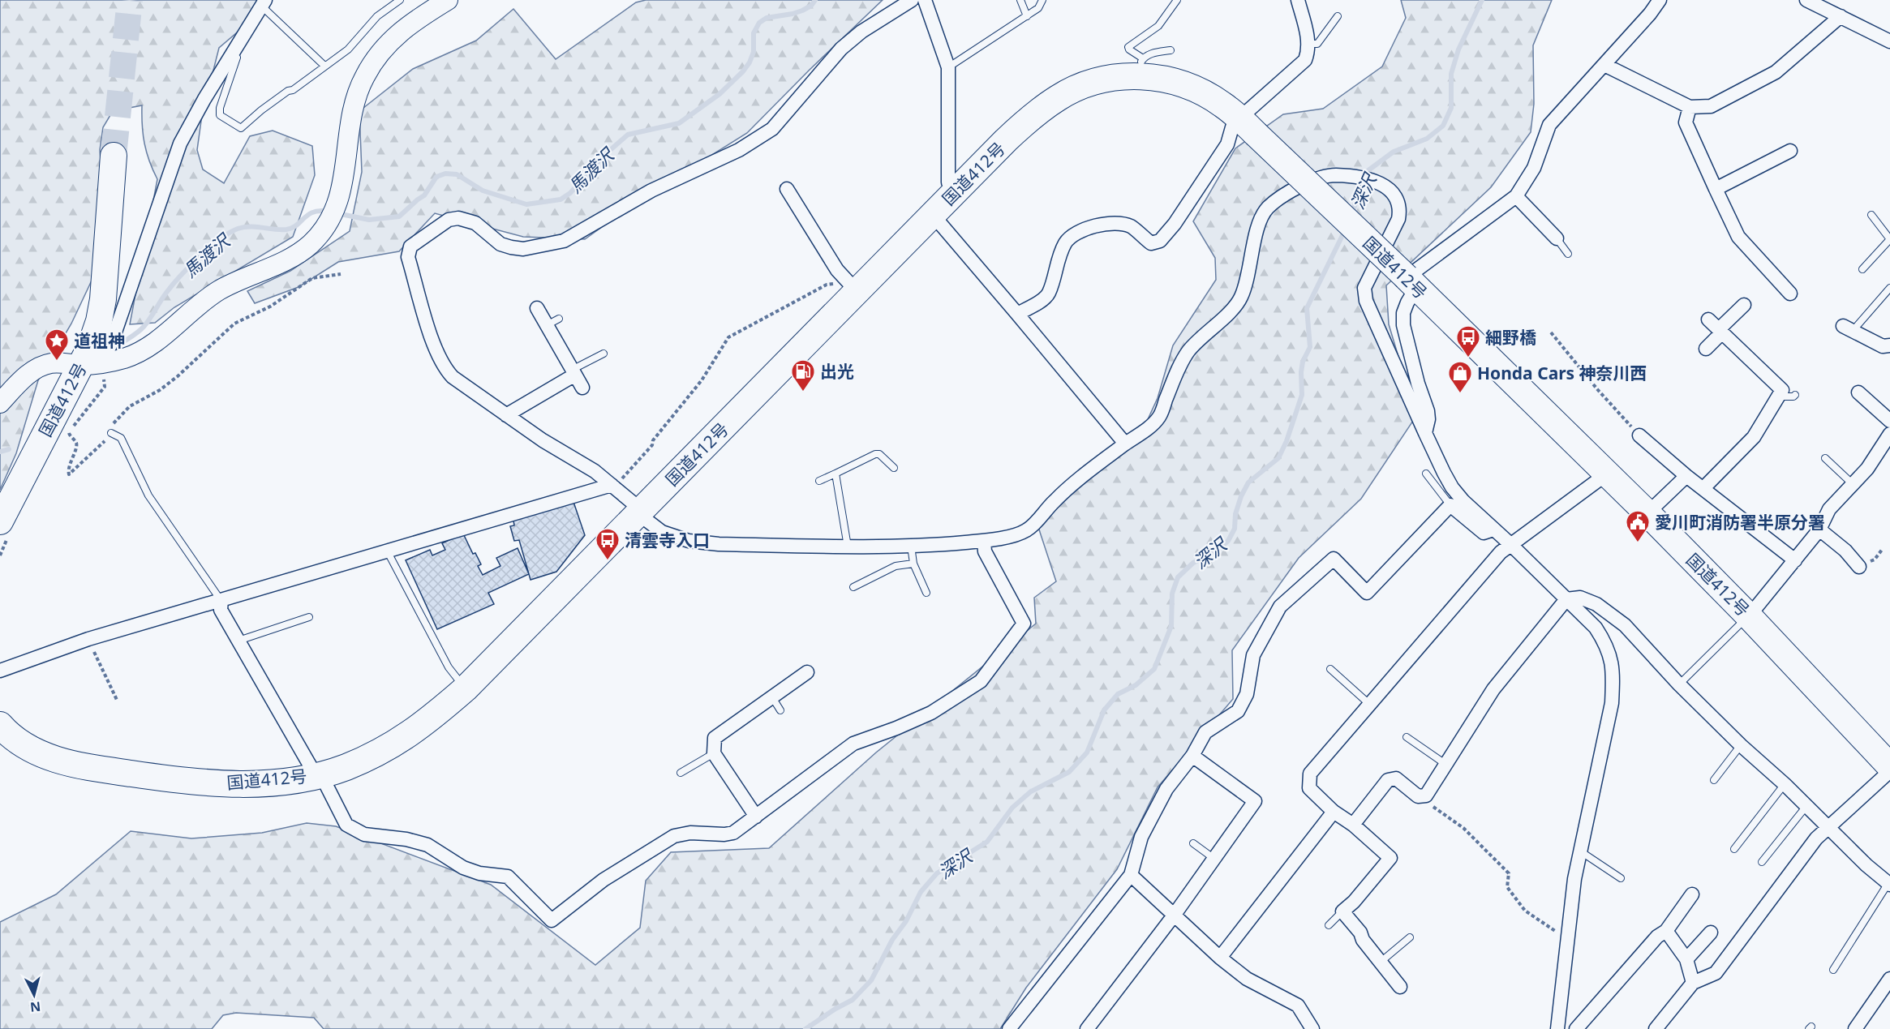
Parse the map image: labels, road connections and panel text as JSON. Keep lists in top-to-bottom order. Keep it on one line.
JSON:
{"streets":{"highway":["国道412号"]},"water":["馬渡沢","深沢"],"places":{"bus stop":["細野橋","清雲寺入口"],"place":["道祖神"],"fuel station":["出光"],"shop":["Honda Cars 神奈川西"],"public building":["愛川町消防署半原分署"]},"north":"bottom"}
